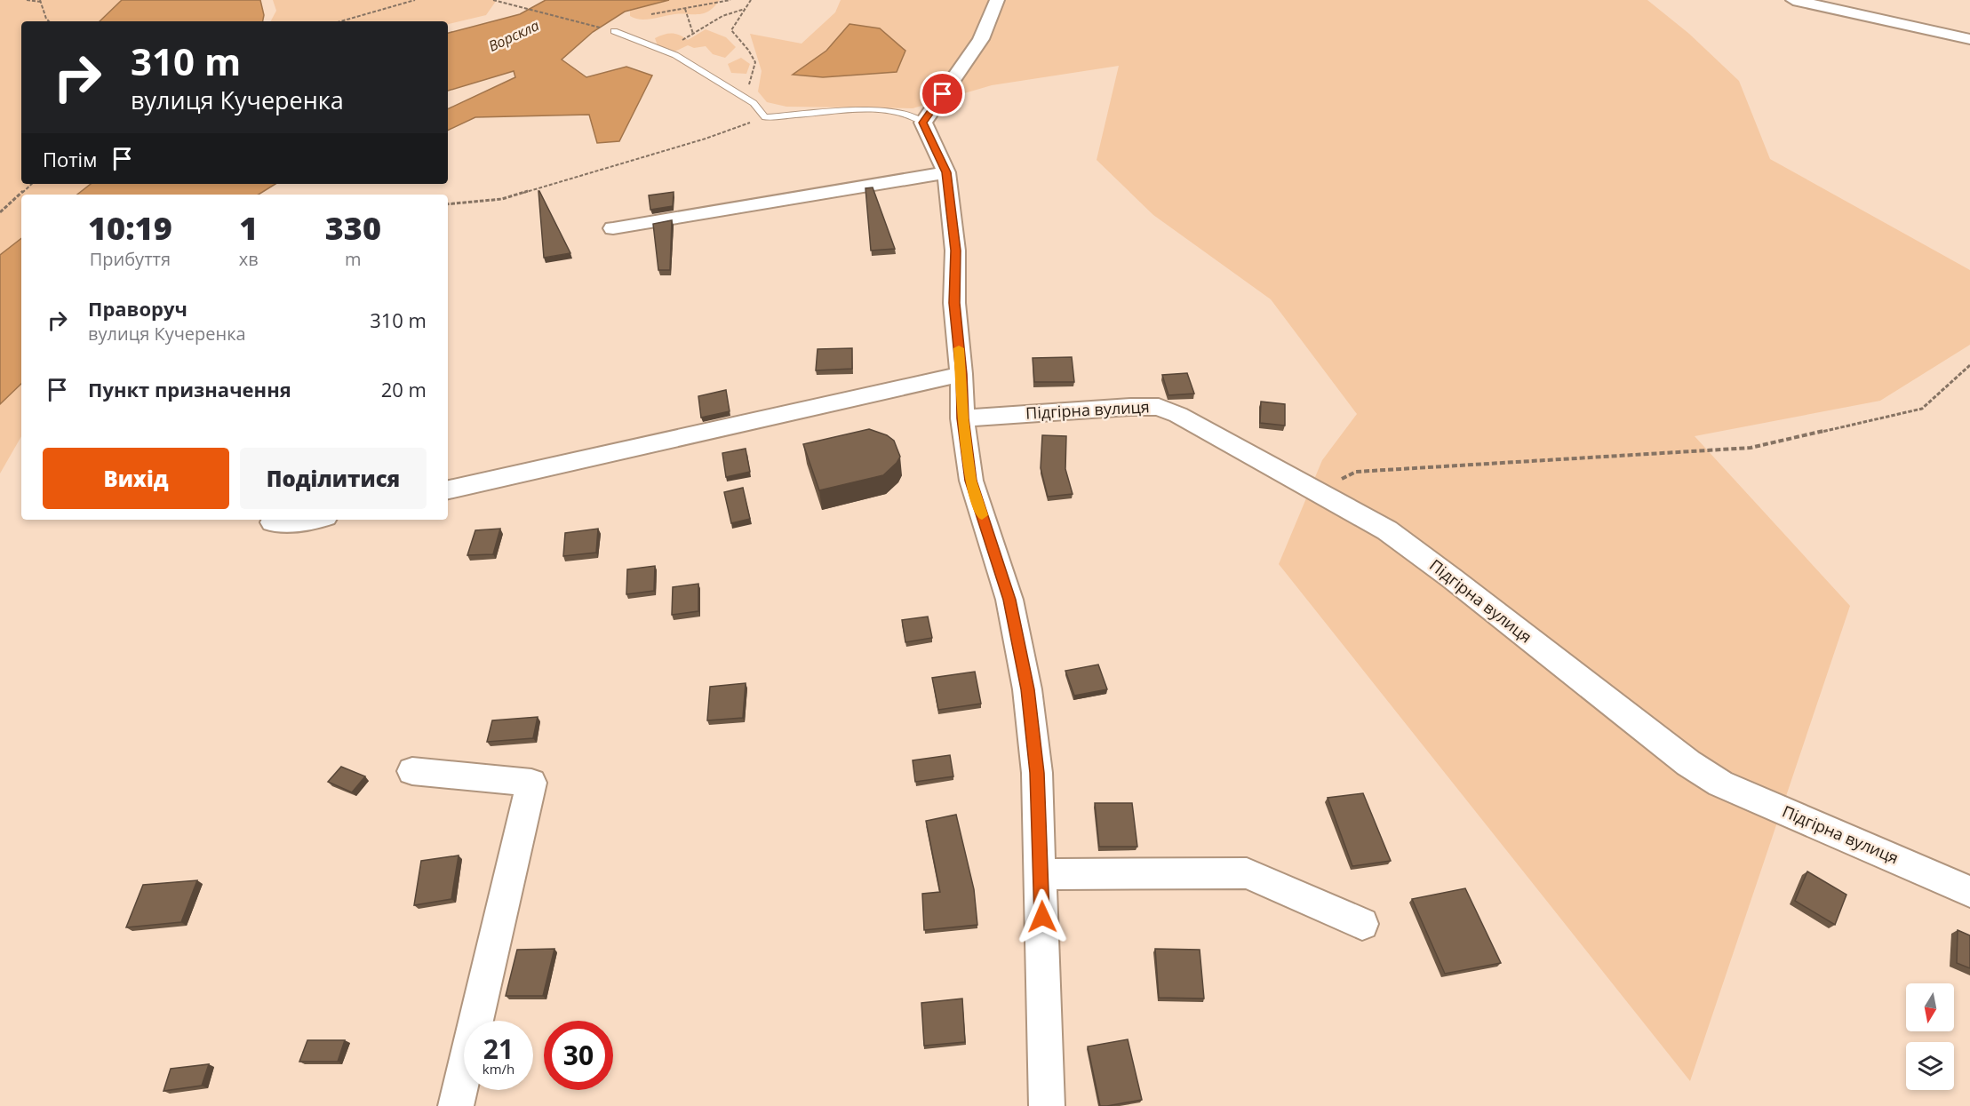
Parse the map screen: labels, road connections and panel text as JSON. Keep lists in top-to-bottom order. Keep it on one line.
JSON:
{"streets":{"street":["Підгірна вулиця"]},"water":["Ворскла"],"north":"bottom","page":{"turn":["310 m","вулиця Кучеренка"],"then":"Потім","eta":["10:19","Прибуття","1","хв","330","m"],"list":[{"name":"Праворуч","note":"вулиця Кучеренка","value":"310 m"},{"name":"Пункт призначення","value":"20 m"}],"buttons":["Вихід","Поділитися"],"speed":"21 km/h","limit":"30"}}
